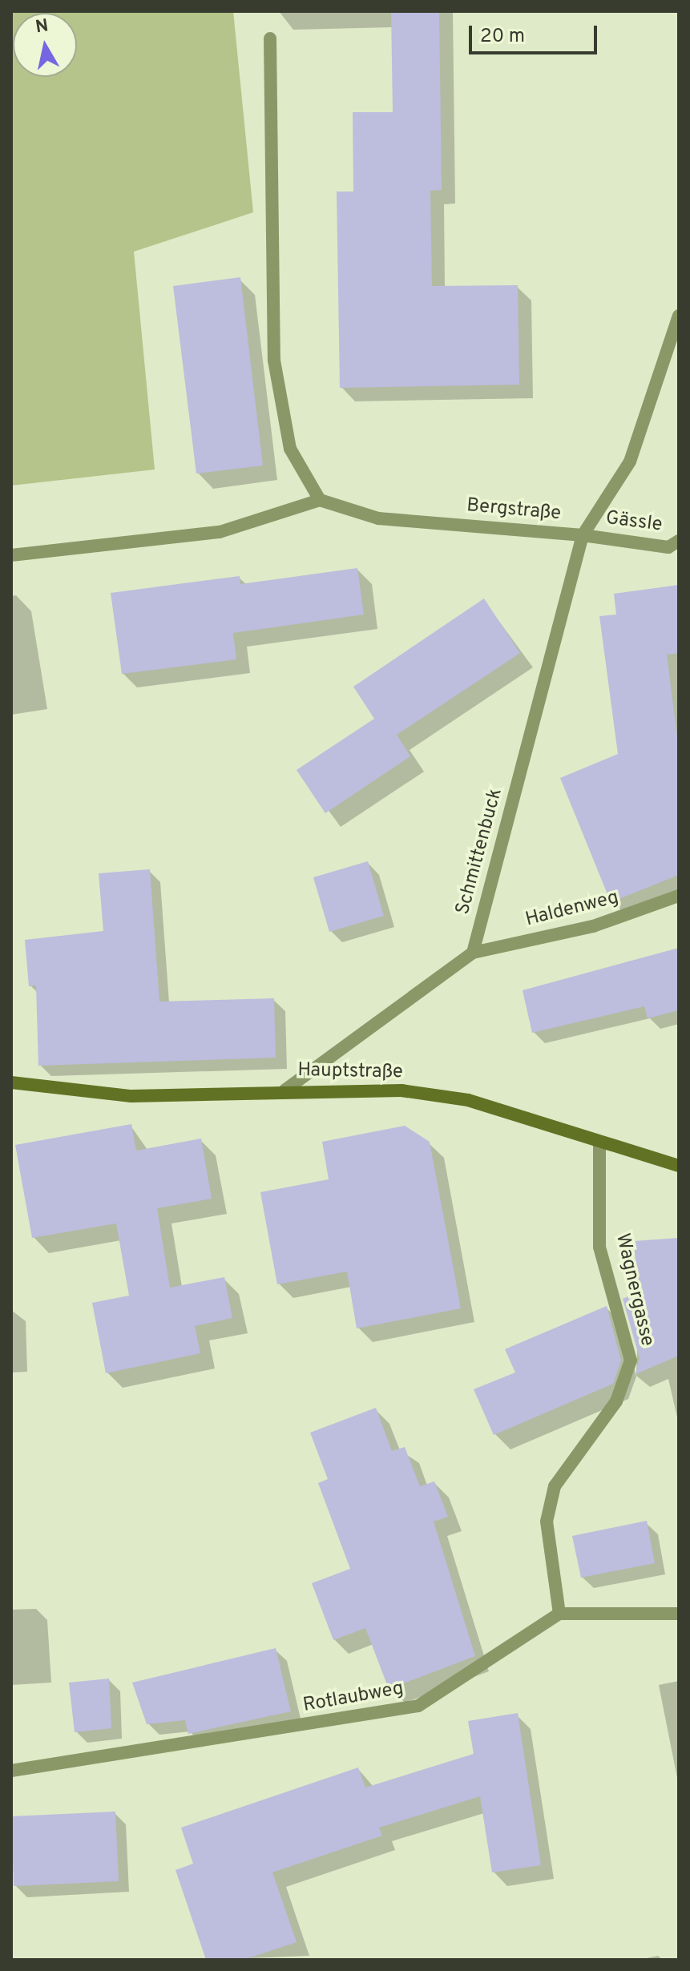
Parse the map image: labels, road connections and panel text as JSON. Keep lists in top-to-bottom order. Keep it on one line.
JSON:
{"streets":{"street":["Bergstraße","Gässle","Schmittenbuck","Haldenweg","Hauptstraße","Wagnergasse","Rotlaubweg"]},"crossings":[["Bergstraße","Gässle"],["Bergstraße","Schmittenbuck"],["Gässle","Schmittenbuck"],["Schmittenbuck","Haldenweg"],["Hauptstraße","Wagnergasse"],["Wagnergasse","Rotlaubweg"]],"scale_bar":"20 m","north":"top"}
